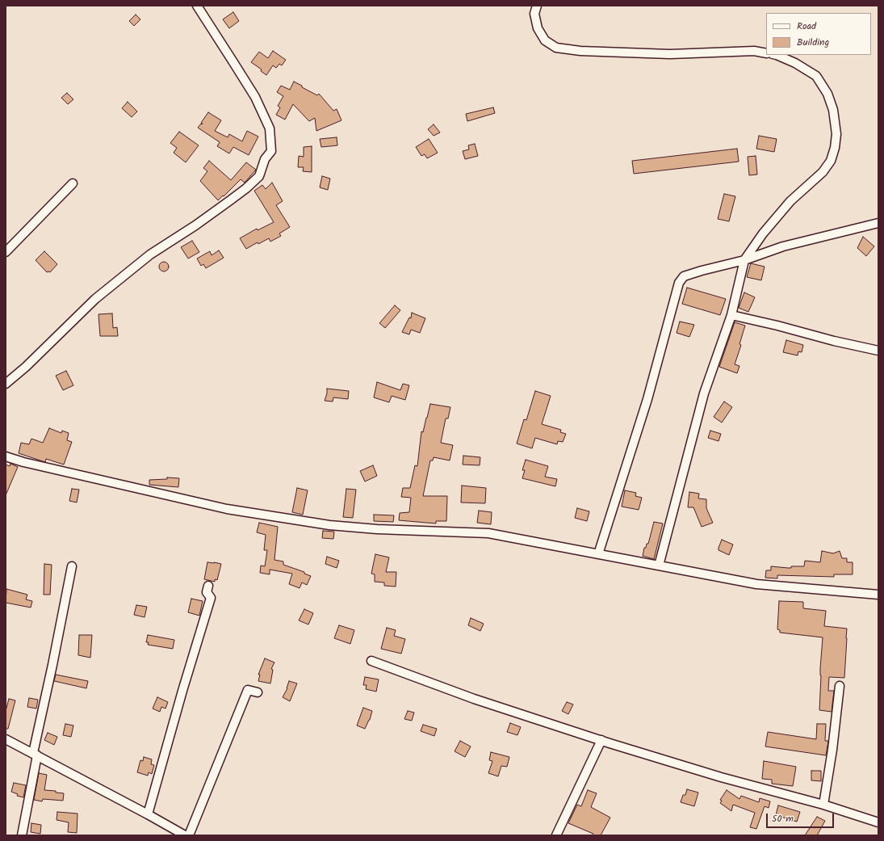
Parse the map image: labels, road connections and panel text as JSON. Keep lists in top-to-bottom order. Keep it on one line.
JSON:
{"legend":["Road","Building"],"scale_bar":"50 m"}
